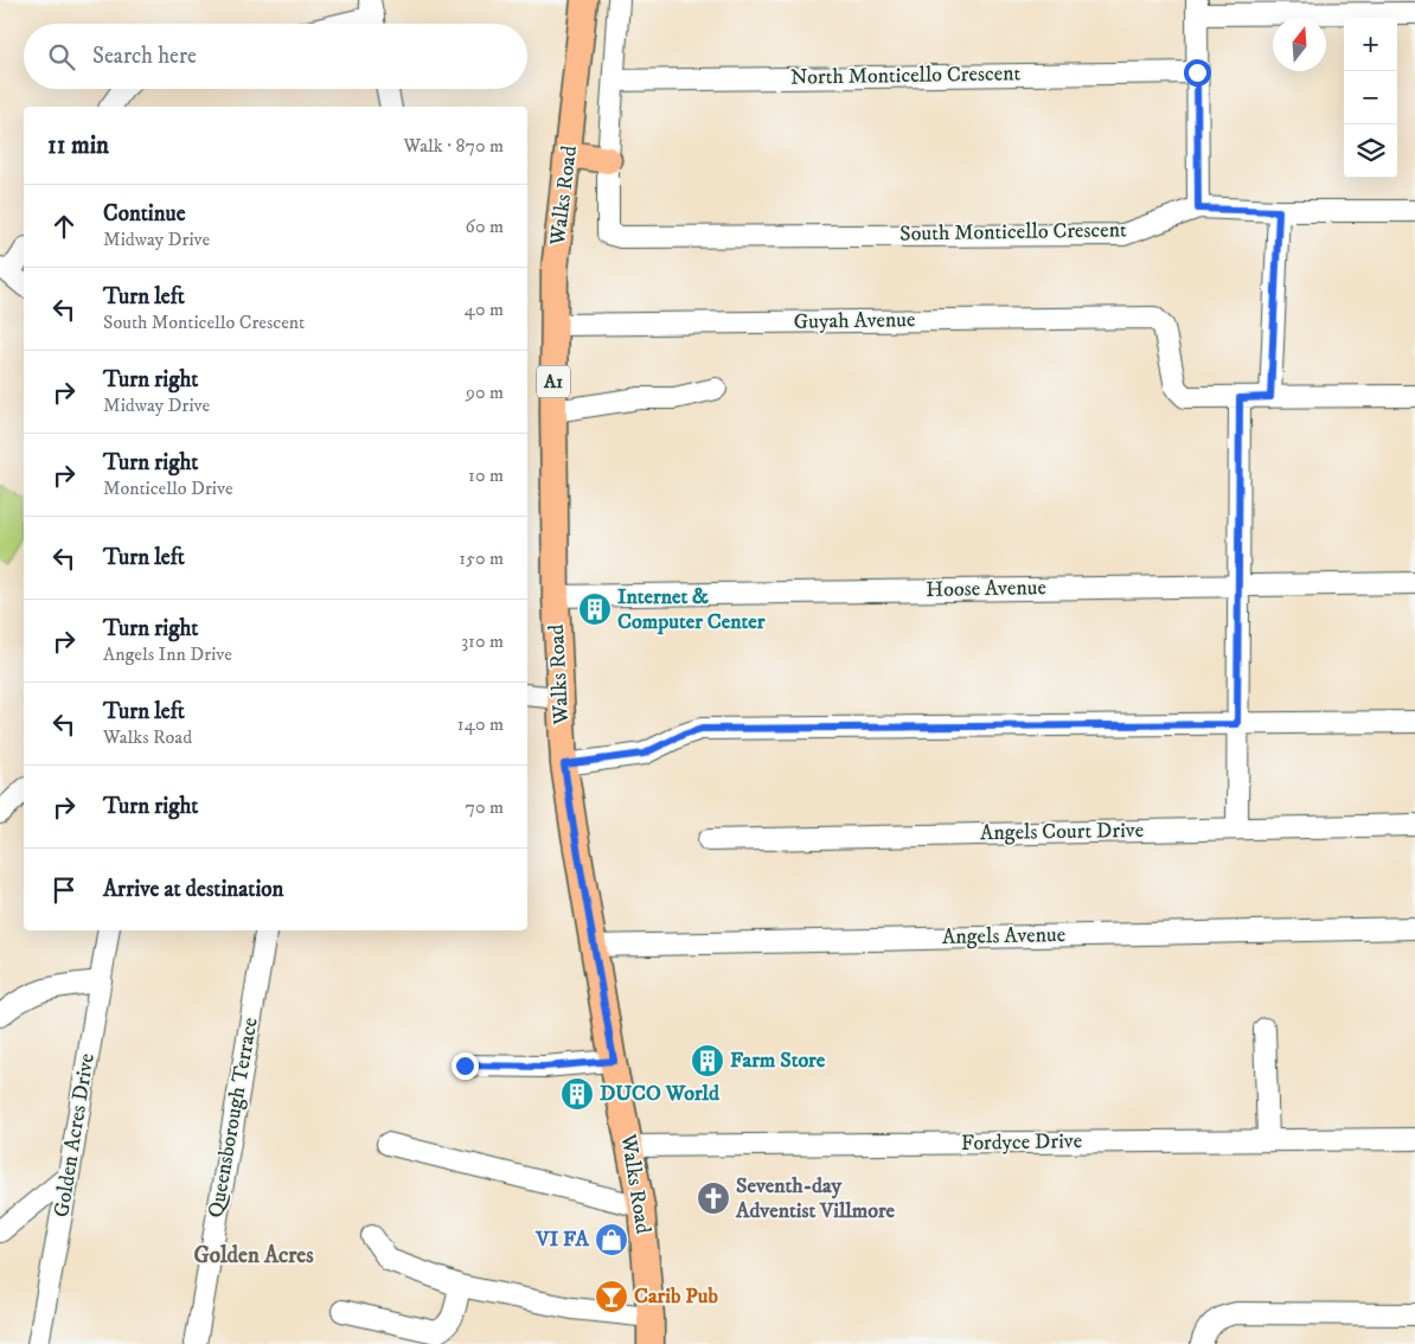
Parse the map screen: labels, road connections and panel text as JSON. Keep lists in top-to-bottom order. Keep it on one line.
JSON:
{"streets":{"main road":["Walks Road","A1"],"street":["North Monticello Crescent","South Monticello Crescent","Guyah Avenue","Hoose Avenue","Angels Court Drive","Angels Avenue","Queensborough Terrace","Golden Acres Drive","Fordyce Drive"]},"crossings":[["Walks Road","Guyah Avenue"],["Walks Road","Hoose Avenue"],["Walks Road","Angels Avenue"],["Walks Road","Fordyce Drive"]],"districts":["Golden Acres"],"places":{"building":["Internet & Computer Center","Farm Store","DUCO World"],"church":["Seventh-day Adventist Villmore"],"shop":["VI FA"],"bar":["Carib Pub"]},"north":"top","page":{"map_buttons":["+","−"],"search":"Search here","heading":["11 min","Walk · 870 m"],"list":[["Continue","Midway Drive","60 m"],["Turn left","South Monticello Crescent","40 m"],["Turn right","Midway Drive","90 m"],["Turn right","Monticello Drive","10 m"],["Turn left","150 m"],["Turn right","Angels Inn Drive","310 m"],["Turn left","Walks Road","140 m"],["Turn right","70 m"],"Arrive at destination"]}}
